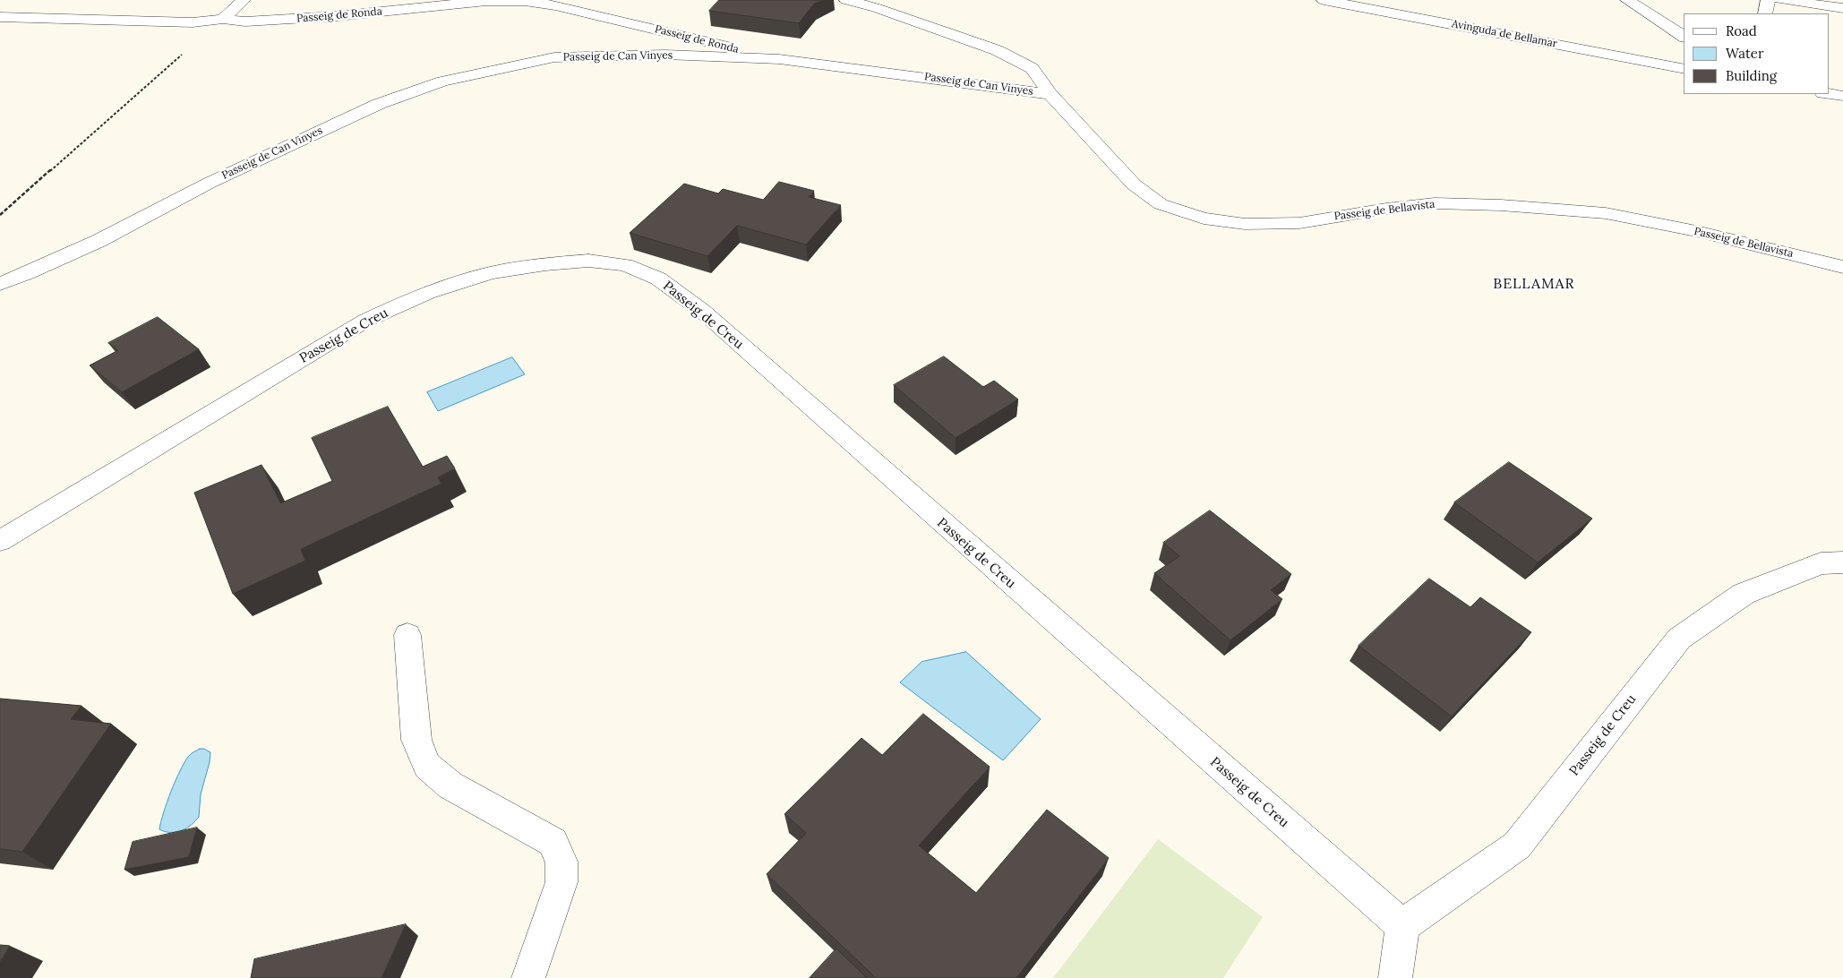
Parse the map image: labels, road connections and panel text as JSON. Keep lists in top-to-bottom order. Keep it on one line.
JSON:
{"streets":{"street":["Passeig de Ronda","Avinguda de Bellamar","Passeig de Can Vinyes","Passeig de Bellavista","Passeig de Creu"]},"crossings":[["Passeig de Ronda","Passeig de Can Vinyes"],["Passeig de Can Vinyes","Passeig de Bellavista"]],"districts":["BELLAMAR"],"legend":["Road","Water","Building"]}
